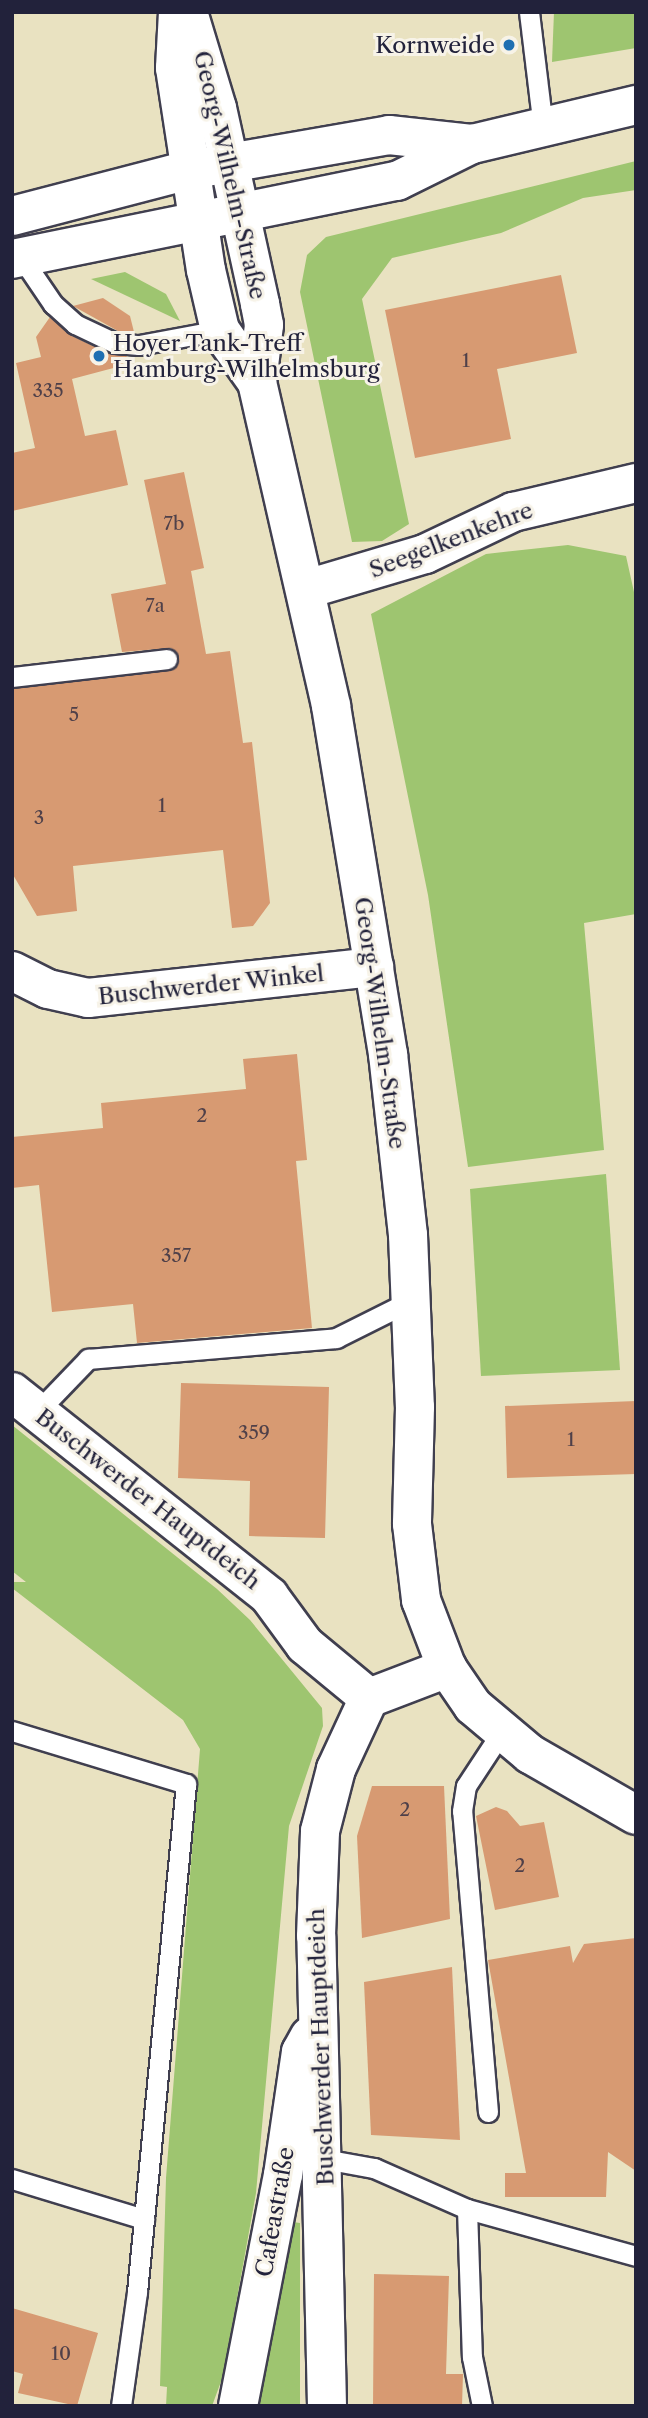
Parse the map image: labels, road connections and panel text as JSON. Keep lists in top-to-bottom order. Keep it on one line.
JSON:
{"streets":{"main road":["Georg-Wilhelm-Straße","Seegelkenkehre","Buschwerder Winkel","Buschwerder Hauptdeich","Cafeastraße"]},"crossings":[["Georg-Wilhelm-Straße","Seegelkenkehre"],["Georg-Wilhelm-Straße","Buschwerder Winkel"],["Buschwerder Hauptdeich","Cafeastraße"]],"places":["Kornweide","Hoyer Tank-Treff Hamburg-Wilhelmsburg"],"house_numbers":["1","335","7b","7a","5","1","3","2","357","359","1","2","2","10"]}
